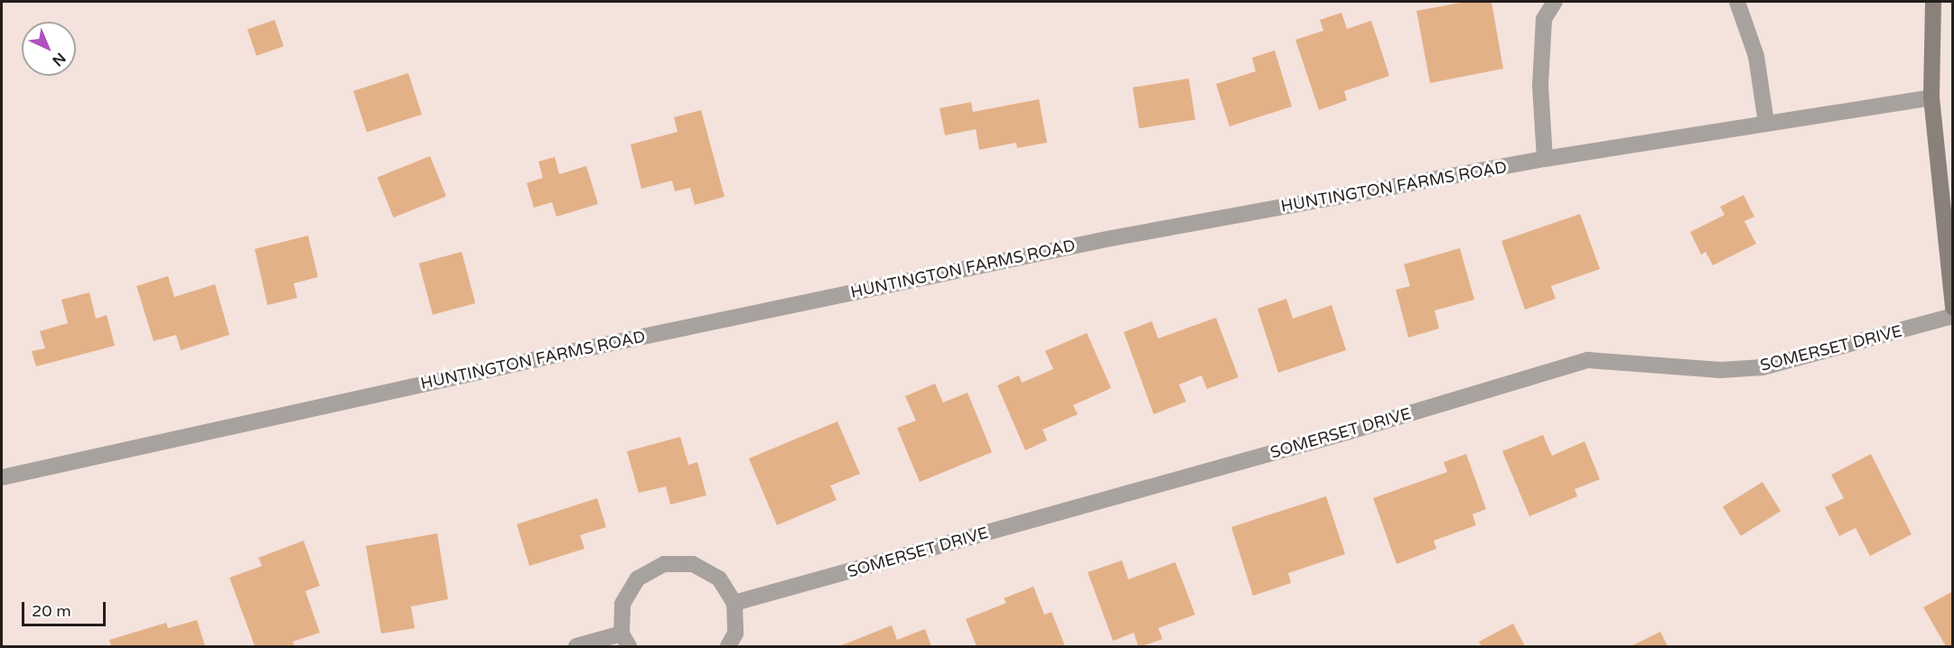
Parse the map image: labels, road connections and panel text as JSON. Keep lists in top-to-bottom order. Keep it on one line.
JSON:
{"streets":{"street":["HUNTINGTON FARMS ROAD","SOMERSET DRIVE"]},"scale_bar":"20 m","north":"bottom right"}
